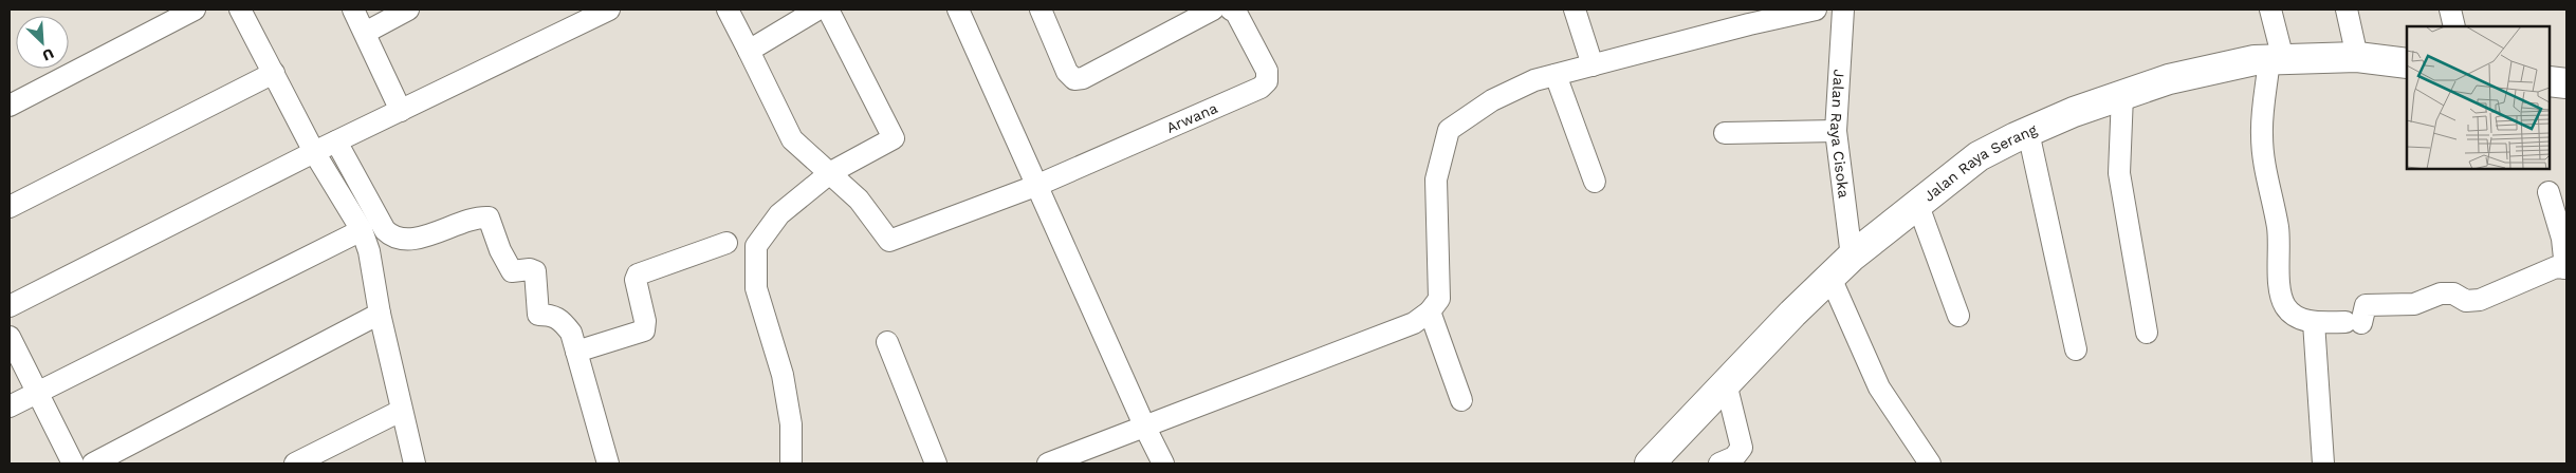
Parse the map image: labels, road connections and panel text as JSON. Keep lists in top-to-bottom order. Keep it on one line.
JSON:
{"streets":{"highway":["Jalan Raya Serang"],"street":["Arwana","Jalan Raya Cisoka"]},"crossings":[["Jalan Raya Cisoka","Jalan Raya Serang"]],"north":"bottom right"}
